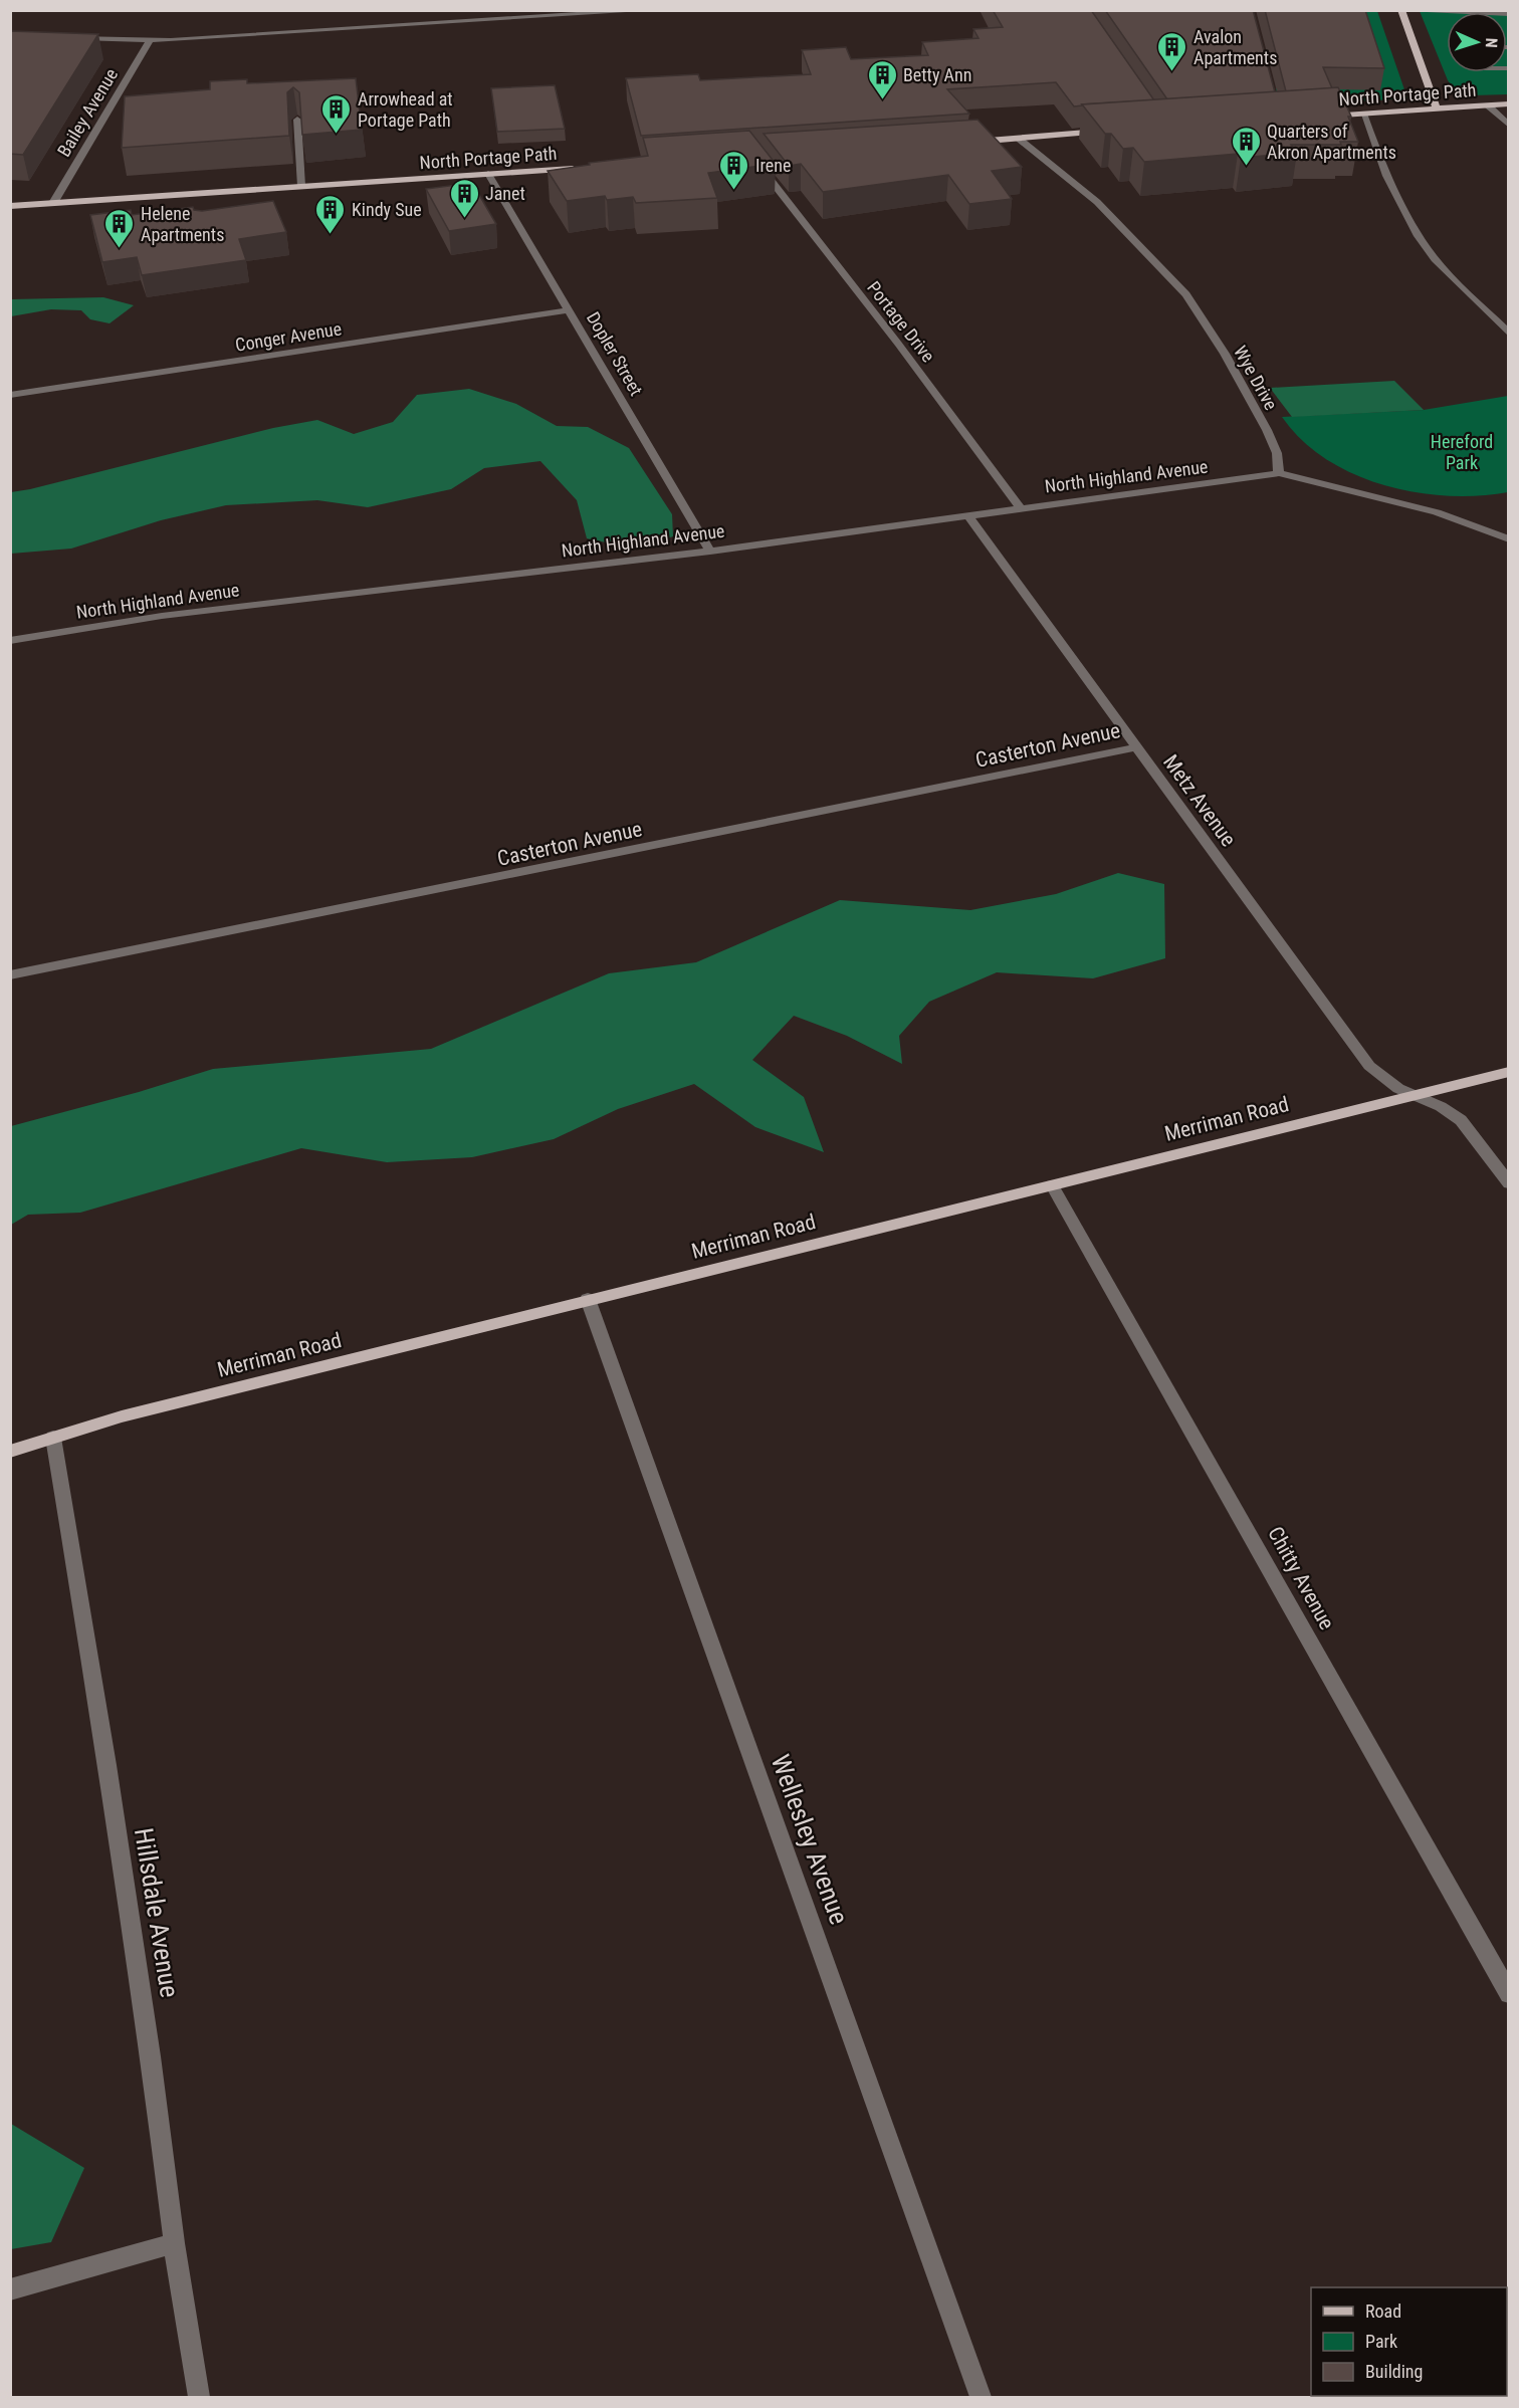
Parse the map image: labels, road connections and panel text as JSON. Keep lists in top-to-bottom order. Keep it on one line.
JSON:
{"streets":{"main road":["North Portage Path","Merriman Road"],"street":["Bailey Avenue","Portage Drive","Conger Avenue","Dopler Street","Wye Drive","North Highland Avenue","Casterton Avenue","Metz Avenue","Chitty Avenue","Wellesley Avenue","Hillsdale Avenue"]},"crossings":[["North Portage Path","Bailey Avenue"],["North Portage Path","Dopler Street"],["Portage Drive","North Highland Avenue"],["Conger Avenue","Dopler Street"],["Dopler Street","North Highland Avenue"],["Wye Drive","North Highland Avenue"],["North Highland Avenue","Metz Avenue"],["Casterton Avenue","Metz Avenue"],["Metz Avenue","Merriman Road"],["Merriman Road","Chitty Avenue"],["Merriman Road","Wellesley Avenue"],["Merriman Road","Hillsdale Avenue"]],"parks":["Hereford Park"],"places":{"building":["Avalon Apartments","Betty Ann","Arrowhead at Portage Path","Quarters of Akron Apartments","Irene","Janet","Kindy Sue","Helene Apartments"]},"legend":["Road","Park","Building"],"north":"right"}
